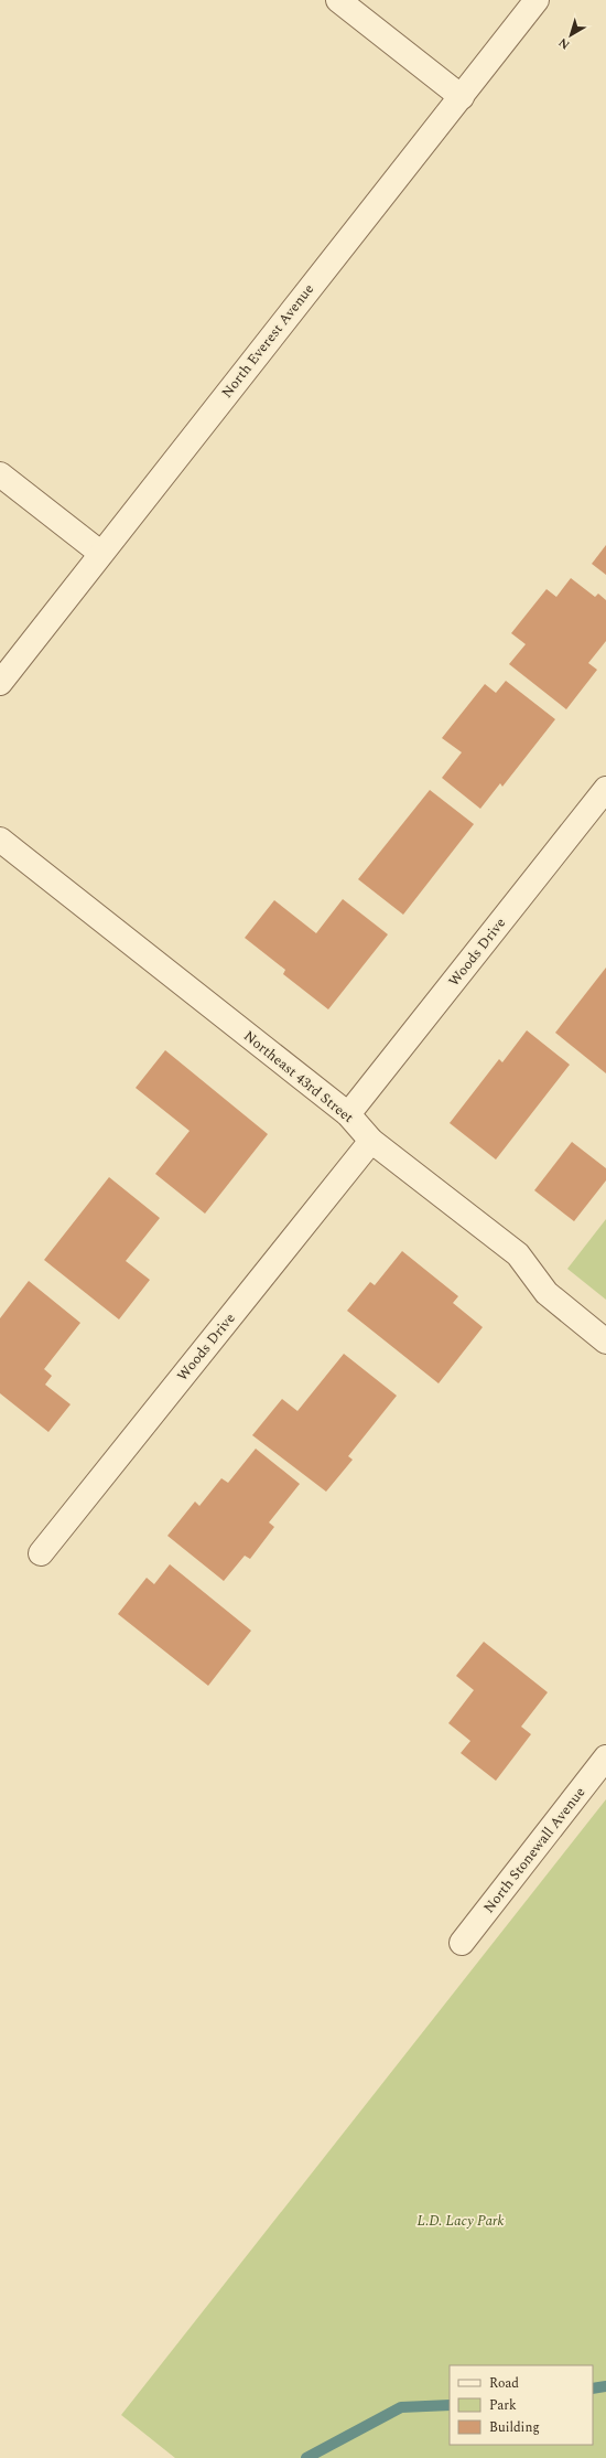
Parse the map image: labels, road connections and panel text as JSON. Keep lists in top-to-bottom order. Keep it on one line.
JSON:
{"streets":{"street":["North Everest Avenue","Woods Drive","Northeast 43rd Street","North Stonewall Avenue"]},"crossings":[["Woods Drive","Northeast 43rd Street"]],"parks":["L.D. Lacy Park"],"legend":["Road","Park","Building"],"north":"bottom left"}
